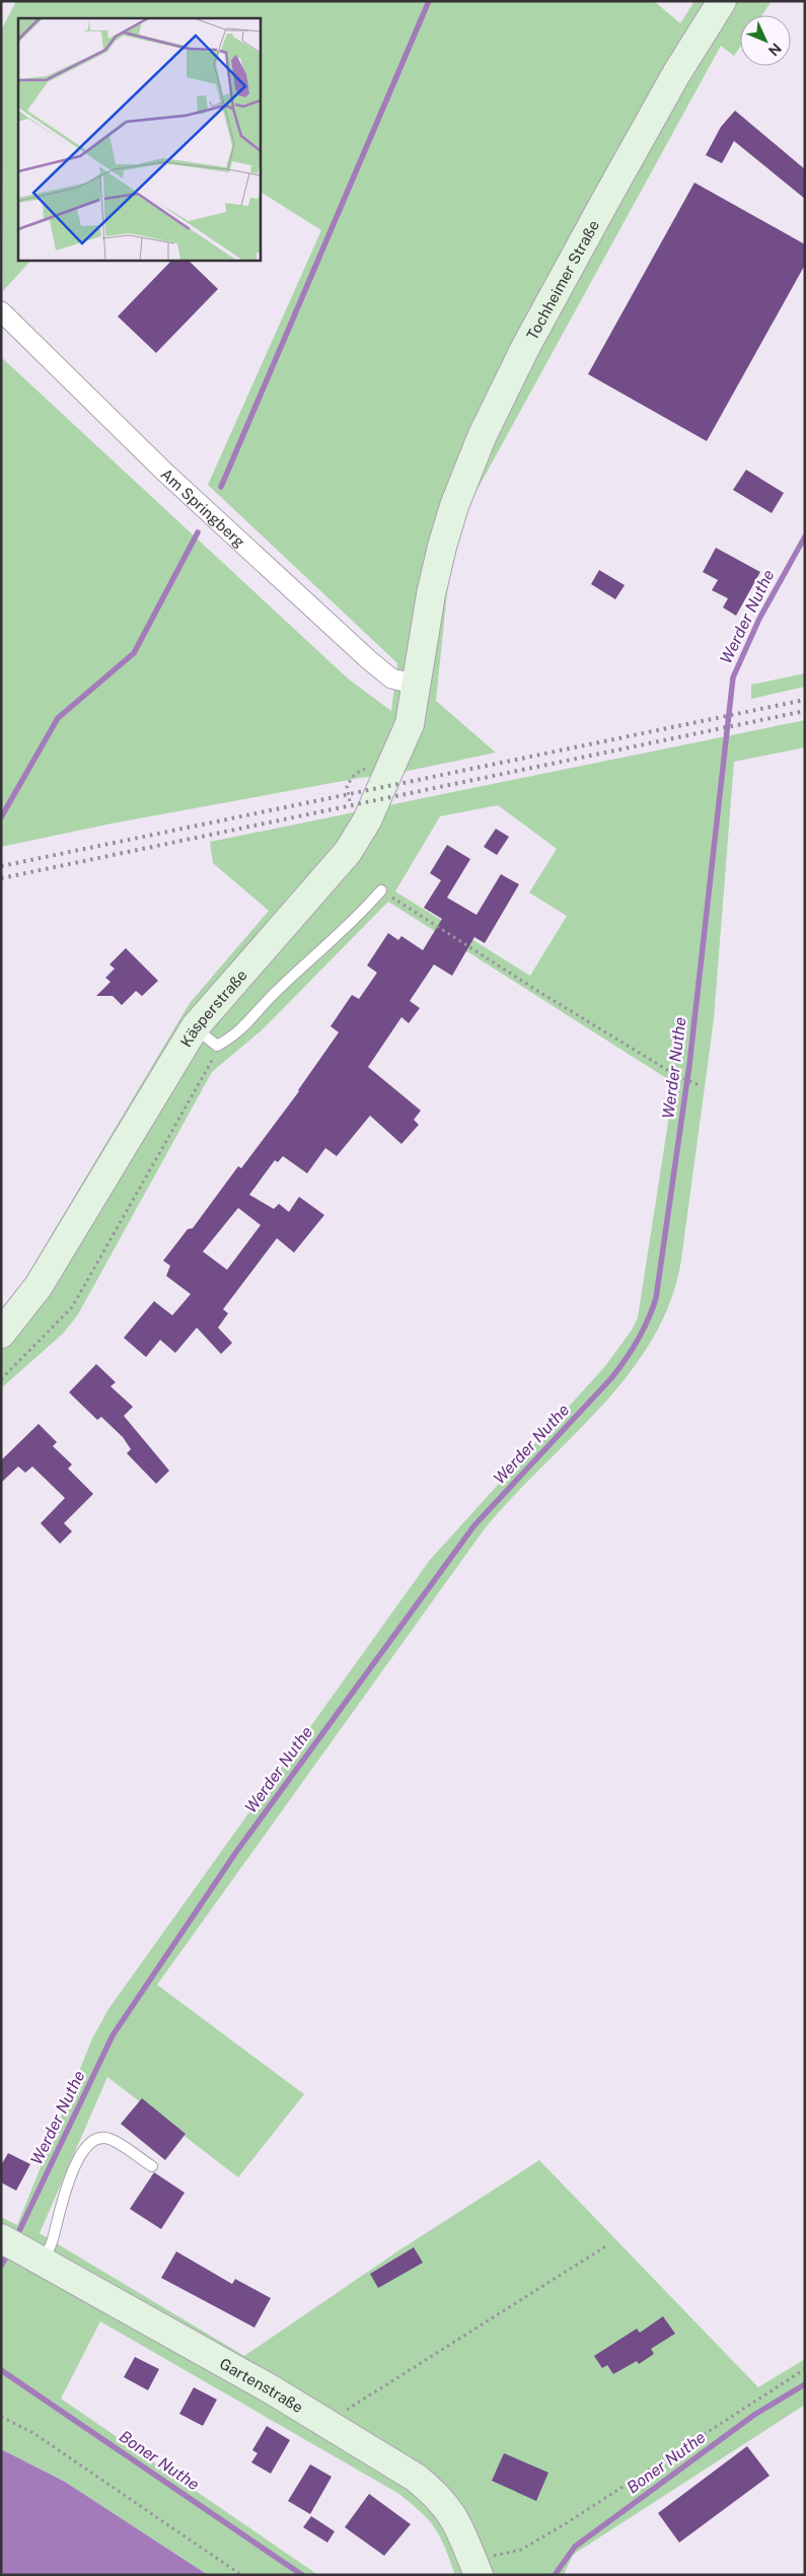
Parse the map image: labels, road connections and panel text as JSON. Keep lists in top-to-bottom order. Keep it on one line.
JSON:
{"streets":{"main road":["Tochheimer Straße","Käsperstraße","Gartenstraße"],"street":["Am Springberg"]},"crossings":[["Tochheimer Straße","Am Springberg"],["Tochheimer Straße","Käsperstraße"],["Am Springberg","Käsperstraße"]],"water":["Werder Nuthe","Boner Nuthe"],"north":"bottom right"}
